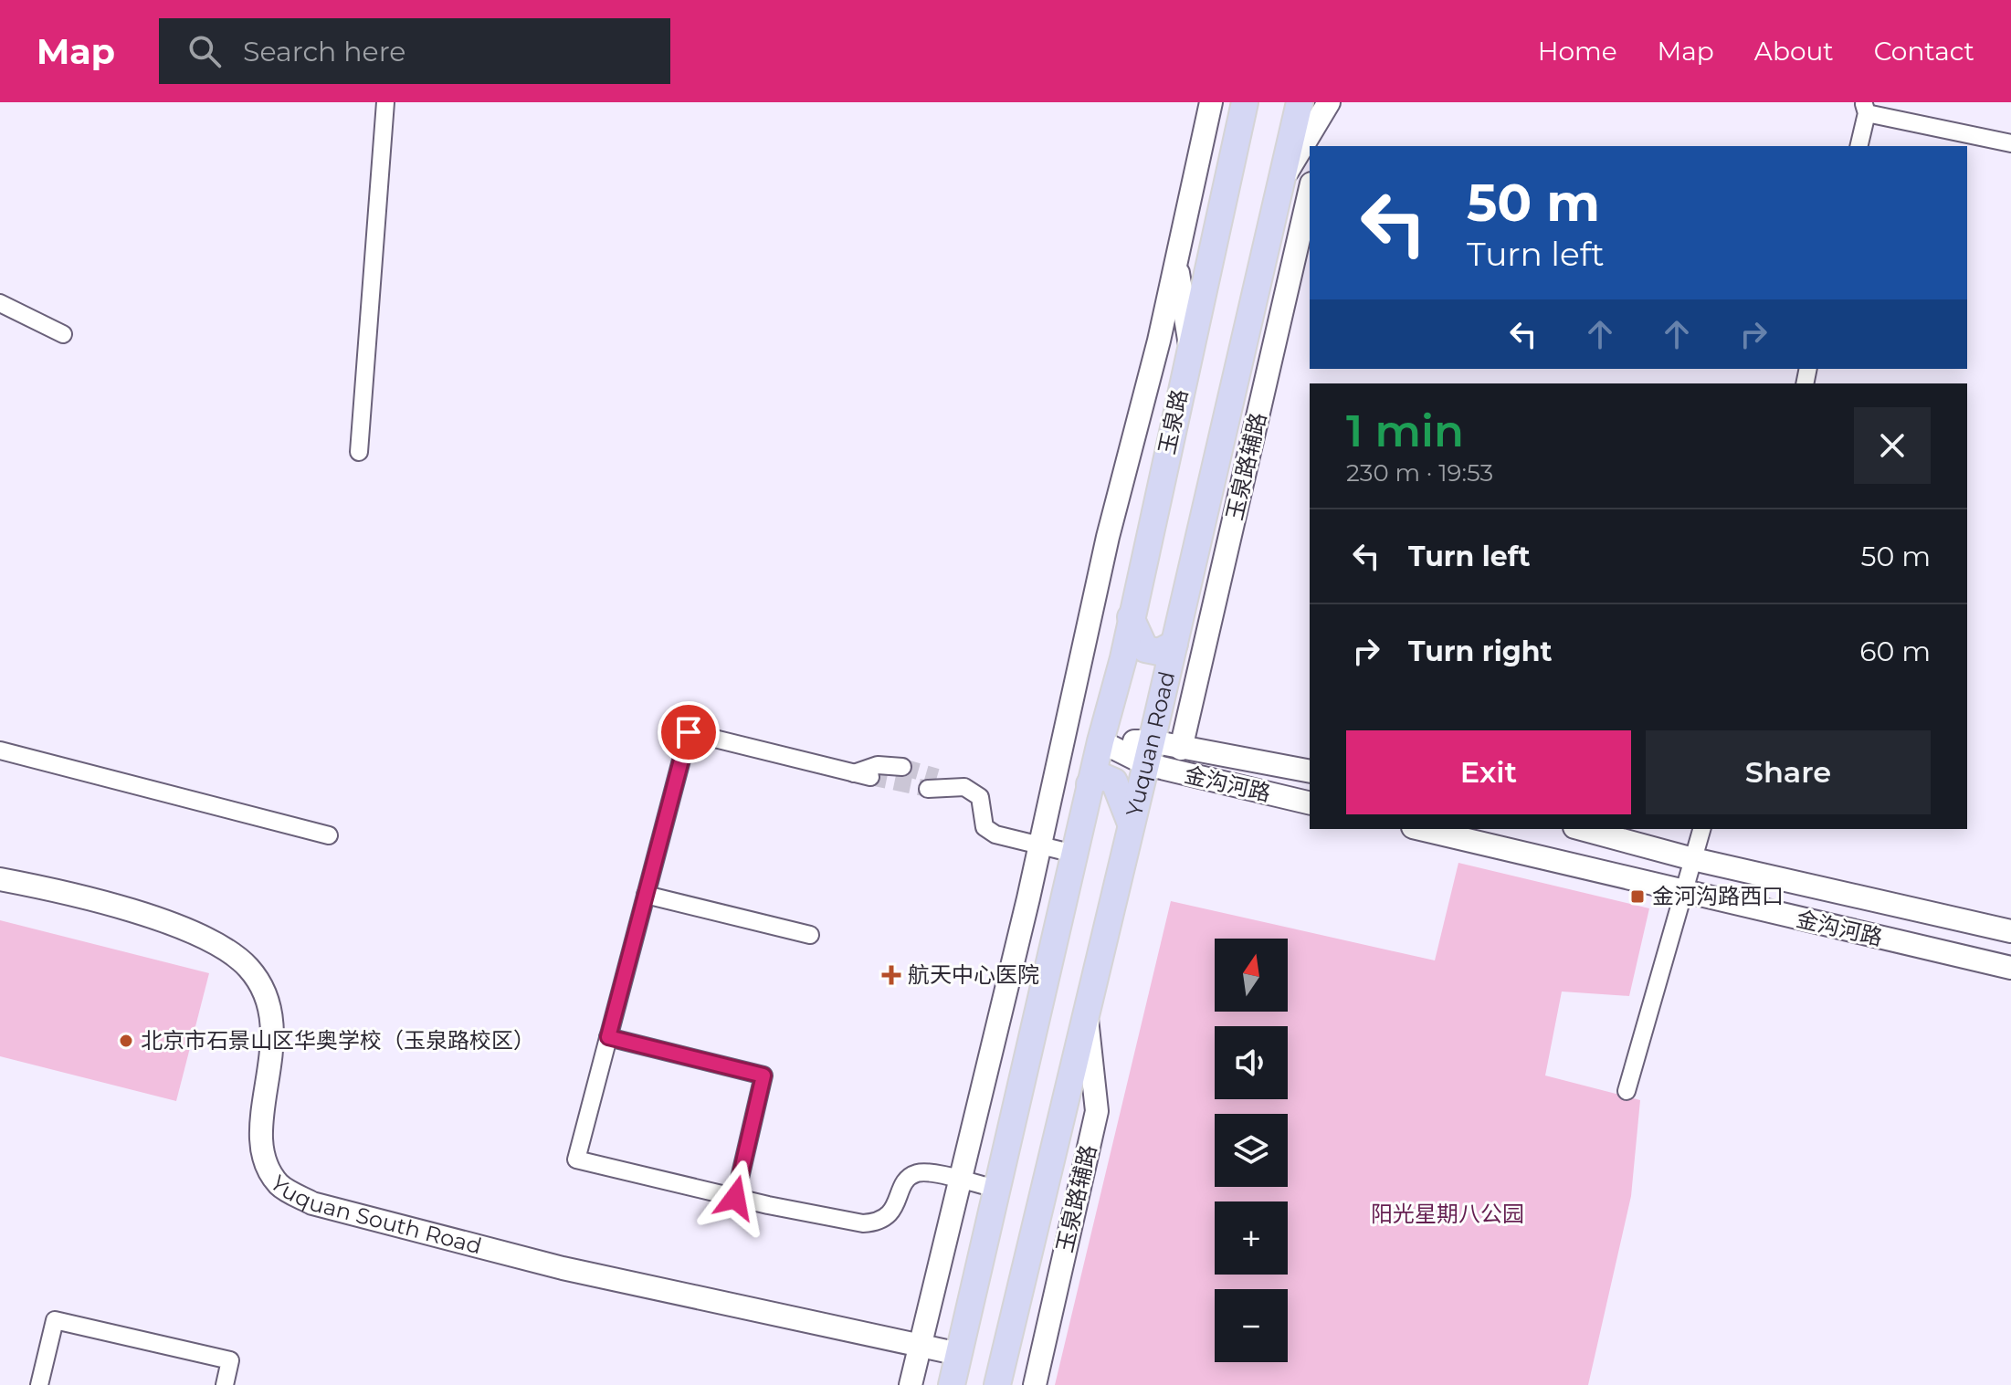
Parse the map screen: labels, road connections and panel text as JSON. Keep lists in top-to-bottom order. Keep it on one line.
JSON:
{"streets":{"main road":["玉泉路","Yuquan Road"],"street":["玉泉路辅路","金沟河路","Yuquan South Road"]},"crossings":[["玉泉路","金沟河路"],["玉泉路辅路","Yuquan Road"],["玉泉路辅路","金沟河路"],["Yuquan Road","金沟河路"]],"parks":["阳光星期八公园"],"places":{"transit":["金河沟路西口"],"health":["航天中心医院"],"other":["北京市石景山区华奥学校（玉泉路校区）"]},"north":"top","page":{"header":"Map","search":"Search here","nav":["Home","Map","About","Contact"],"turn":["50 m","Turn left"],"heading":["1 min","230 m · 19:53"],"list":[{"name":"Turn left","value":"50 m"},{"name":"Turn right","value":"60 m"}],"buttons":["Exit","Share"],"map_buttons":["+","−"]}}
